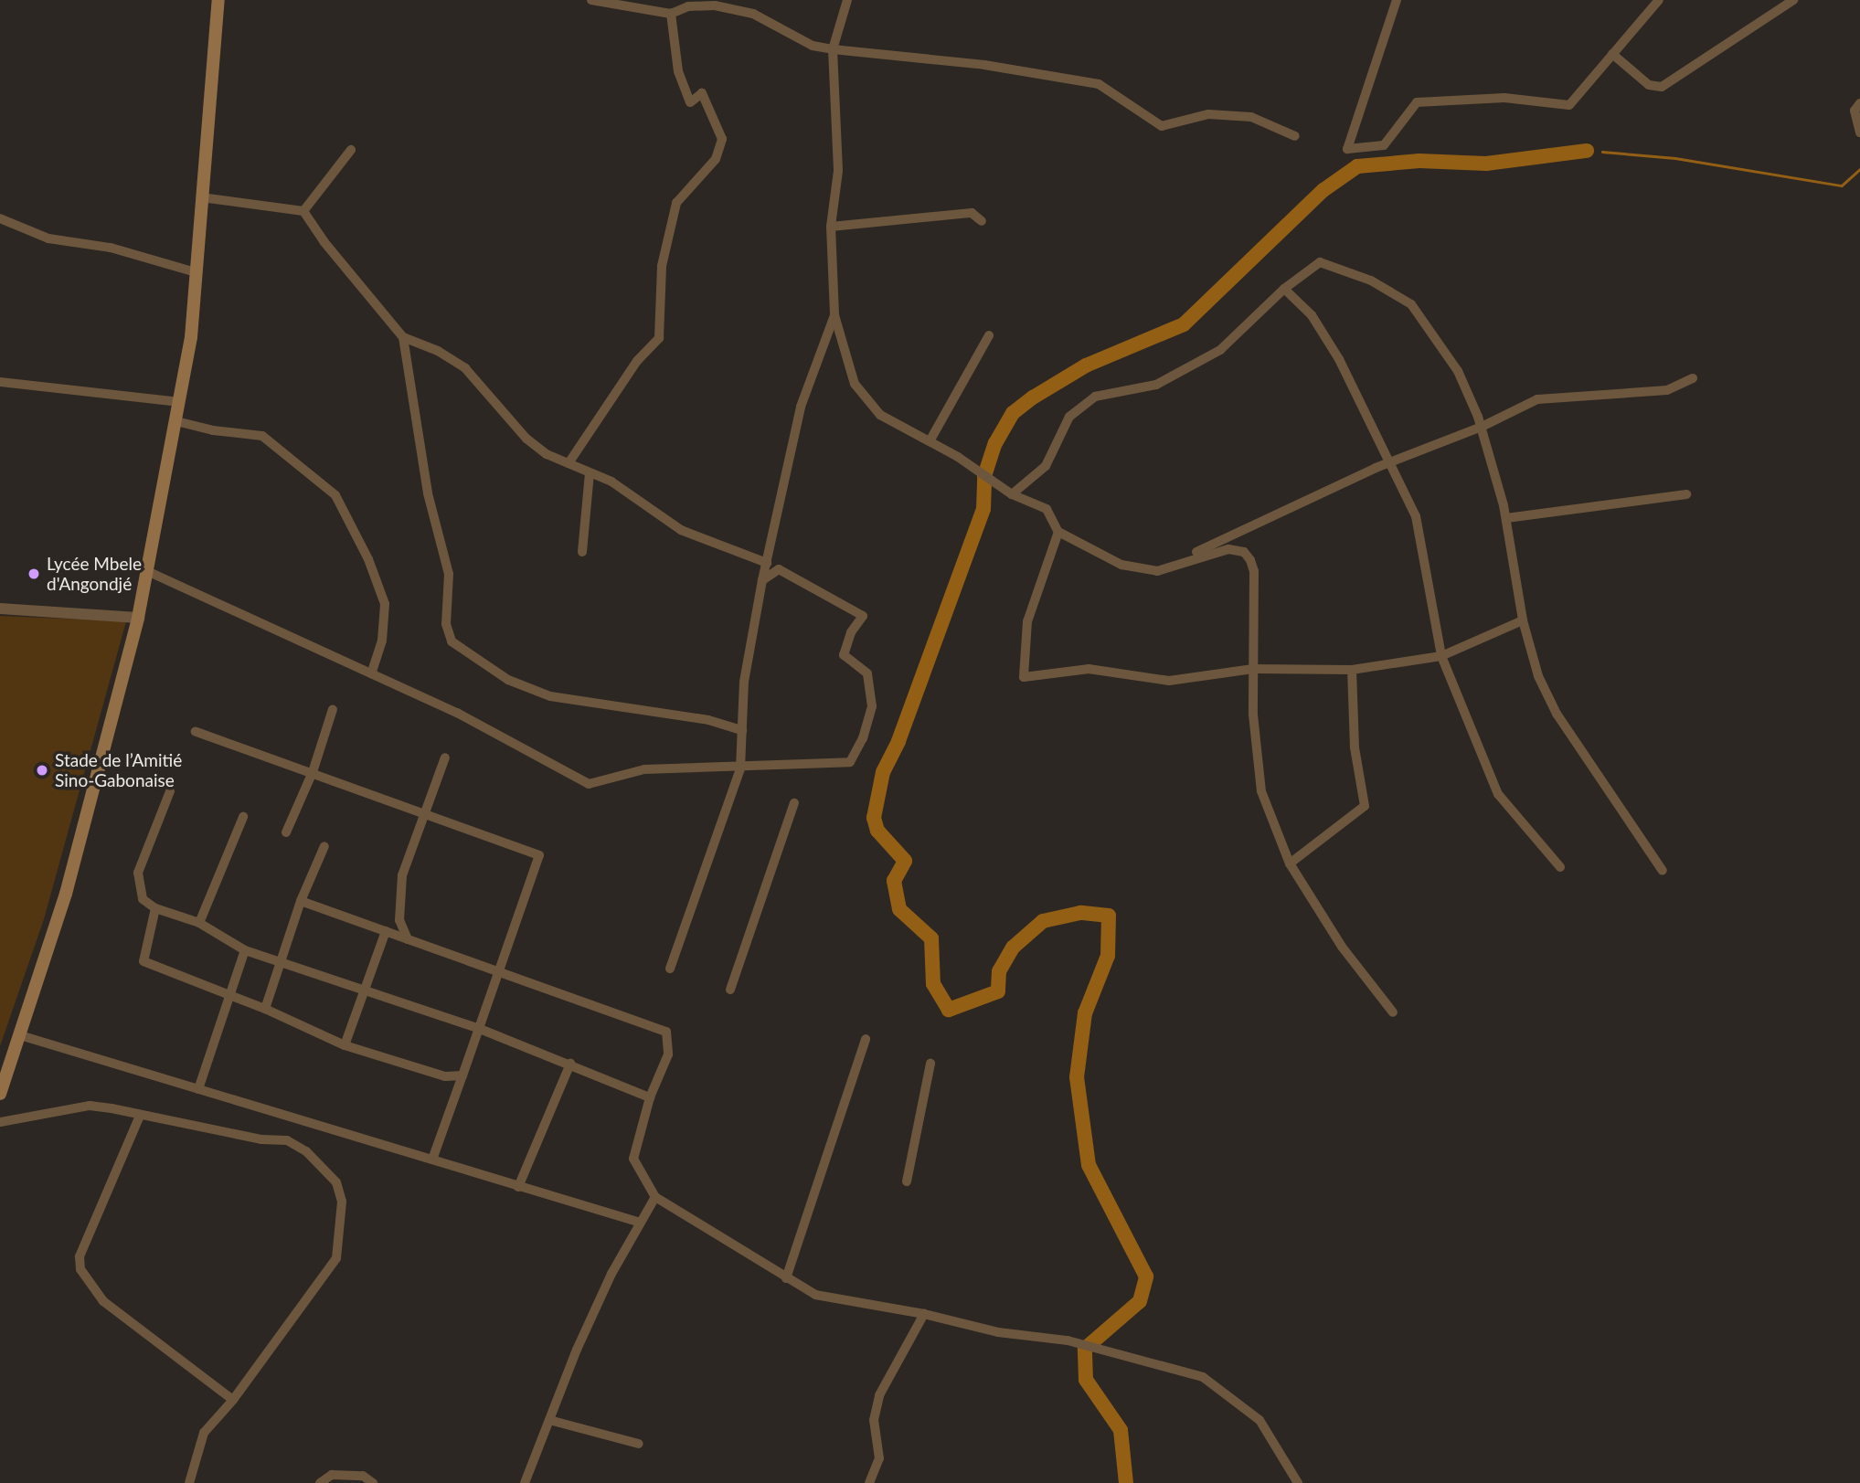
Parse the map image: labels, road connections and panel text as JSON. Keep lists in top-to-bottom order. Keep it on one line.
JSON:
{"places":["Lycée Mbele d'Angondjé","Stade de l’Amitié Sino-Gabonaise"]}
